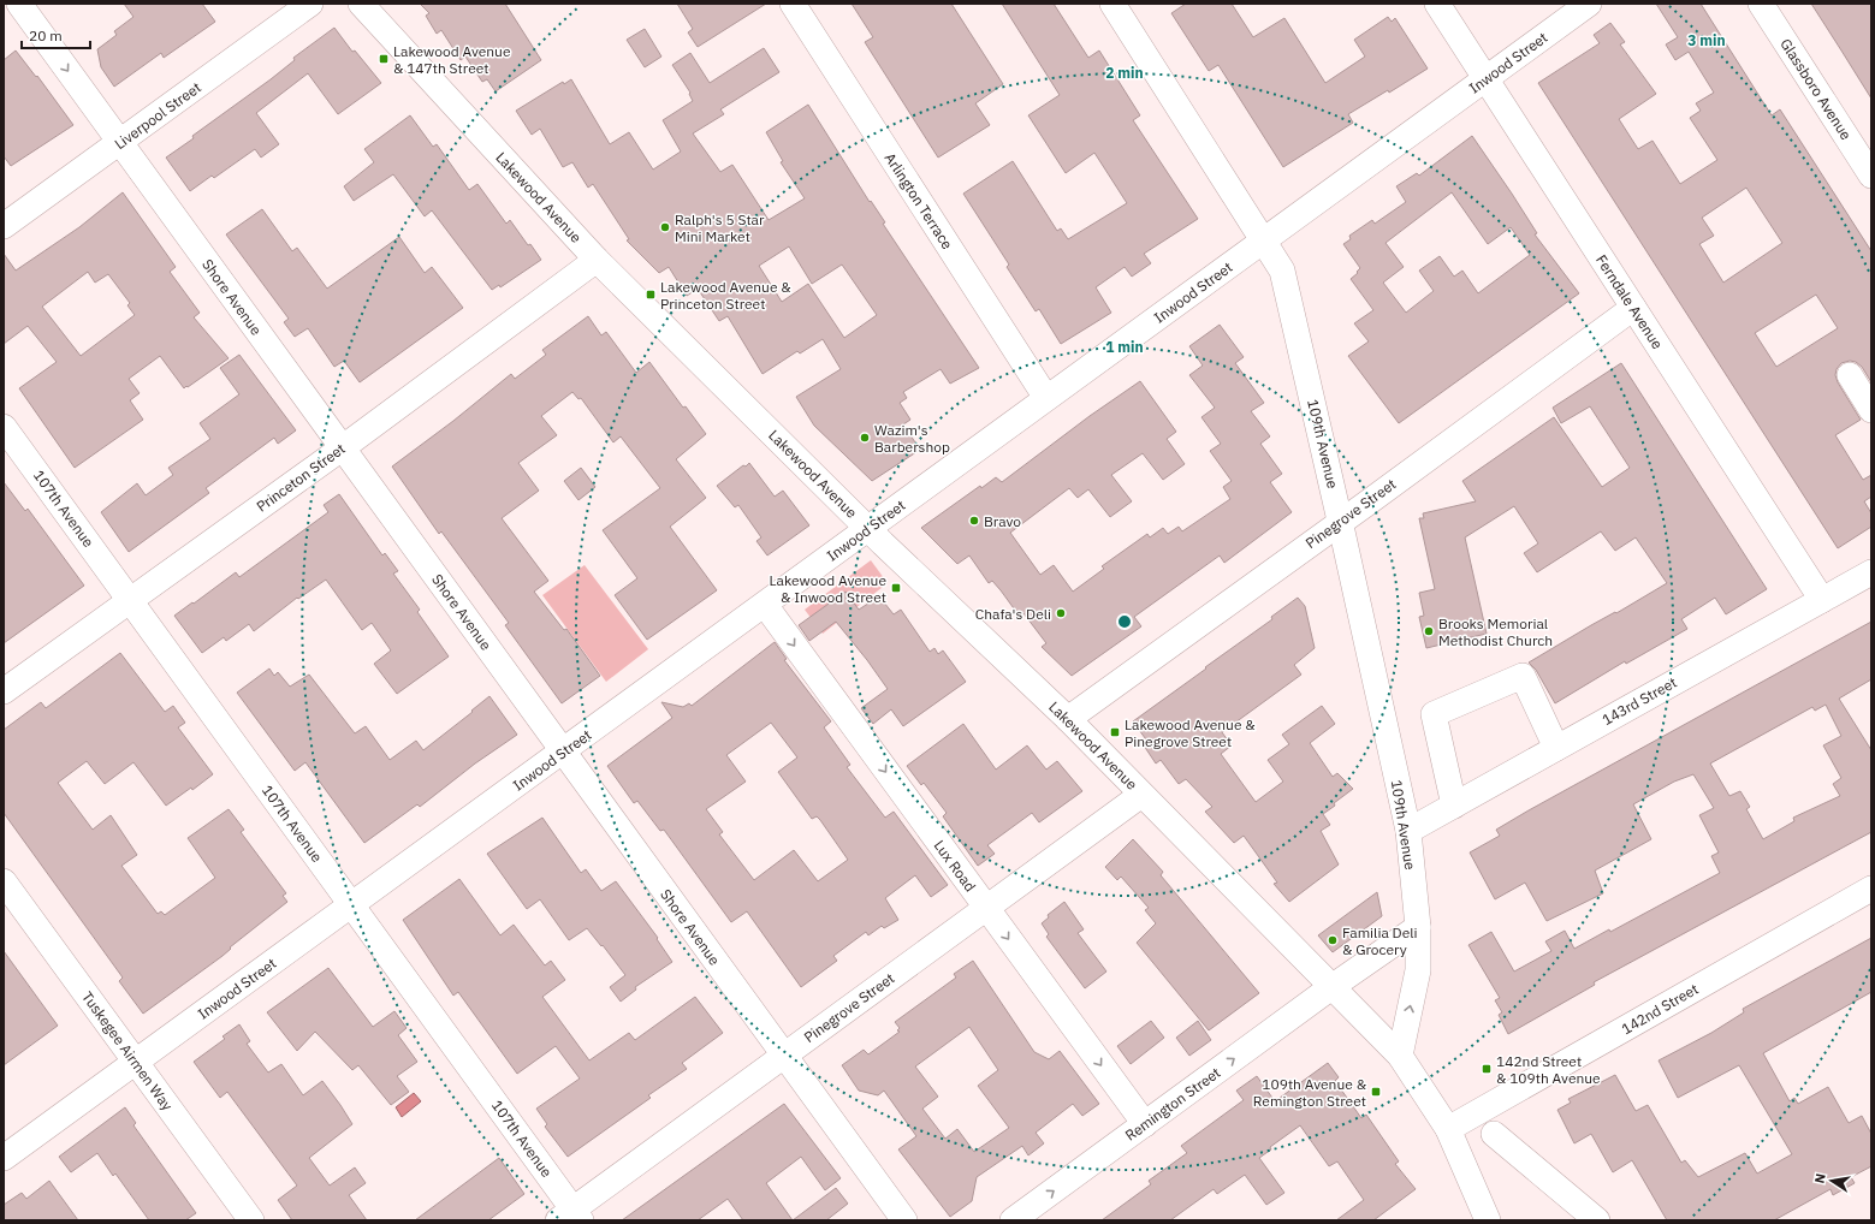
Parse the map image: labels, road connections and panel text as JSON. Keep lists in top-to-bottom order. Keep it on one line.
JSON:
{"streets":{"street":["Inwood Street","Glassboro Avenue","Liverpool Street","Lakewood Avenue","Arlington Terrace","Shore Avenue","Ferndale Avenue","109th Avenue","Princeton Street","107th Avenue","Pinegrove Street","143rd Street","Lux Road","142nd Street","Tuskegee Airmen Way","Remington Street"]},"crossings":[["Inwood Street","Lakewood Avenue"],["Inwood Street","Arlington Terrace"],["Inwood Street","Shore Avenue"],["Inwood Street","Ferndale Avenue"],["Inwood Street","109th Avenue"],["Inwood Street","107th Avenue"],["Inwood Street","Lux Road"],["Inwood Street","Tuskegee Airmen Way"],["Liverpool Street","Shore Avenue"],["Lakewood Avenue","109th Avenue"],["Lakewood Avenue","Princeton Street"],["Lakewood Avenue","Pinegrove Street"],["Lakewood Avenue","Remington Street"],["Shore Avenue","Princeton Street"],["Shore Avenue","Pinegrove Street"],["Ferndale Avenue","Pinegrove Street"],["Ferndale Avenue","143rd Street"],["109th Avenue","Pinegrove Street"],["109th Avenue","143rd Street"],["Princeton Street","107th Avenue"],["107th Avenue","Pinegrove Street"],["Pinegrove Street","Lux Road"],["Lux Road","Remington Street"]],"one_way":["Lux Road","Remington Street"],"places":{"transit":["Lakewood Avenue & 147th Street","Lakewood Avenue & Princeton Street","Lakewood Avenue & Inwood Street","Lakewood Avenue & Pinegrove Street","142nd Street & 109th Avenue","109th Avenue & Remington Street"],"other":["Ralph's 5 Star Mini Market","Wazim's Barbershop","Bravo","Chafa's Deli","Brooks Memorial Methodist Church","Familia Deli & Grocery"]},"scale_bar":"20 m","north":"left","rings":["3 min","2 min","1 min"]}
